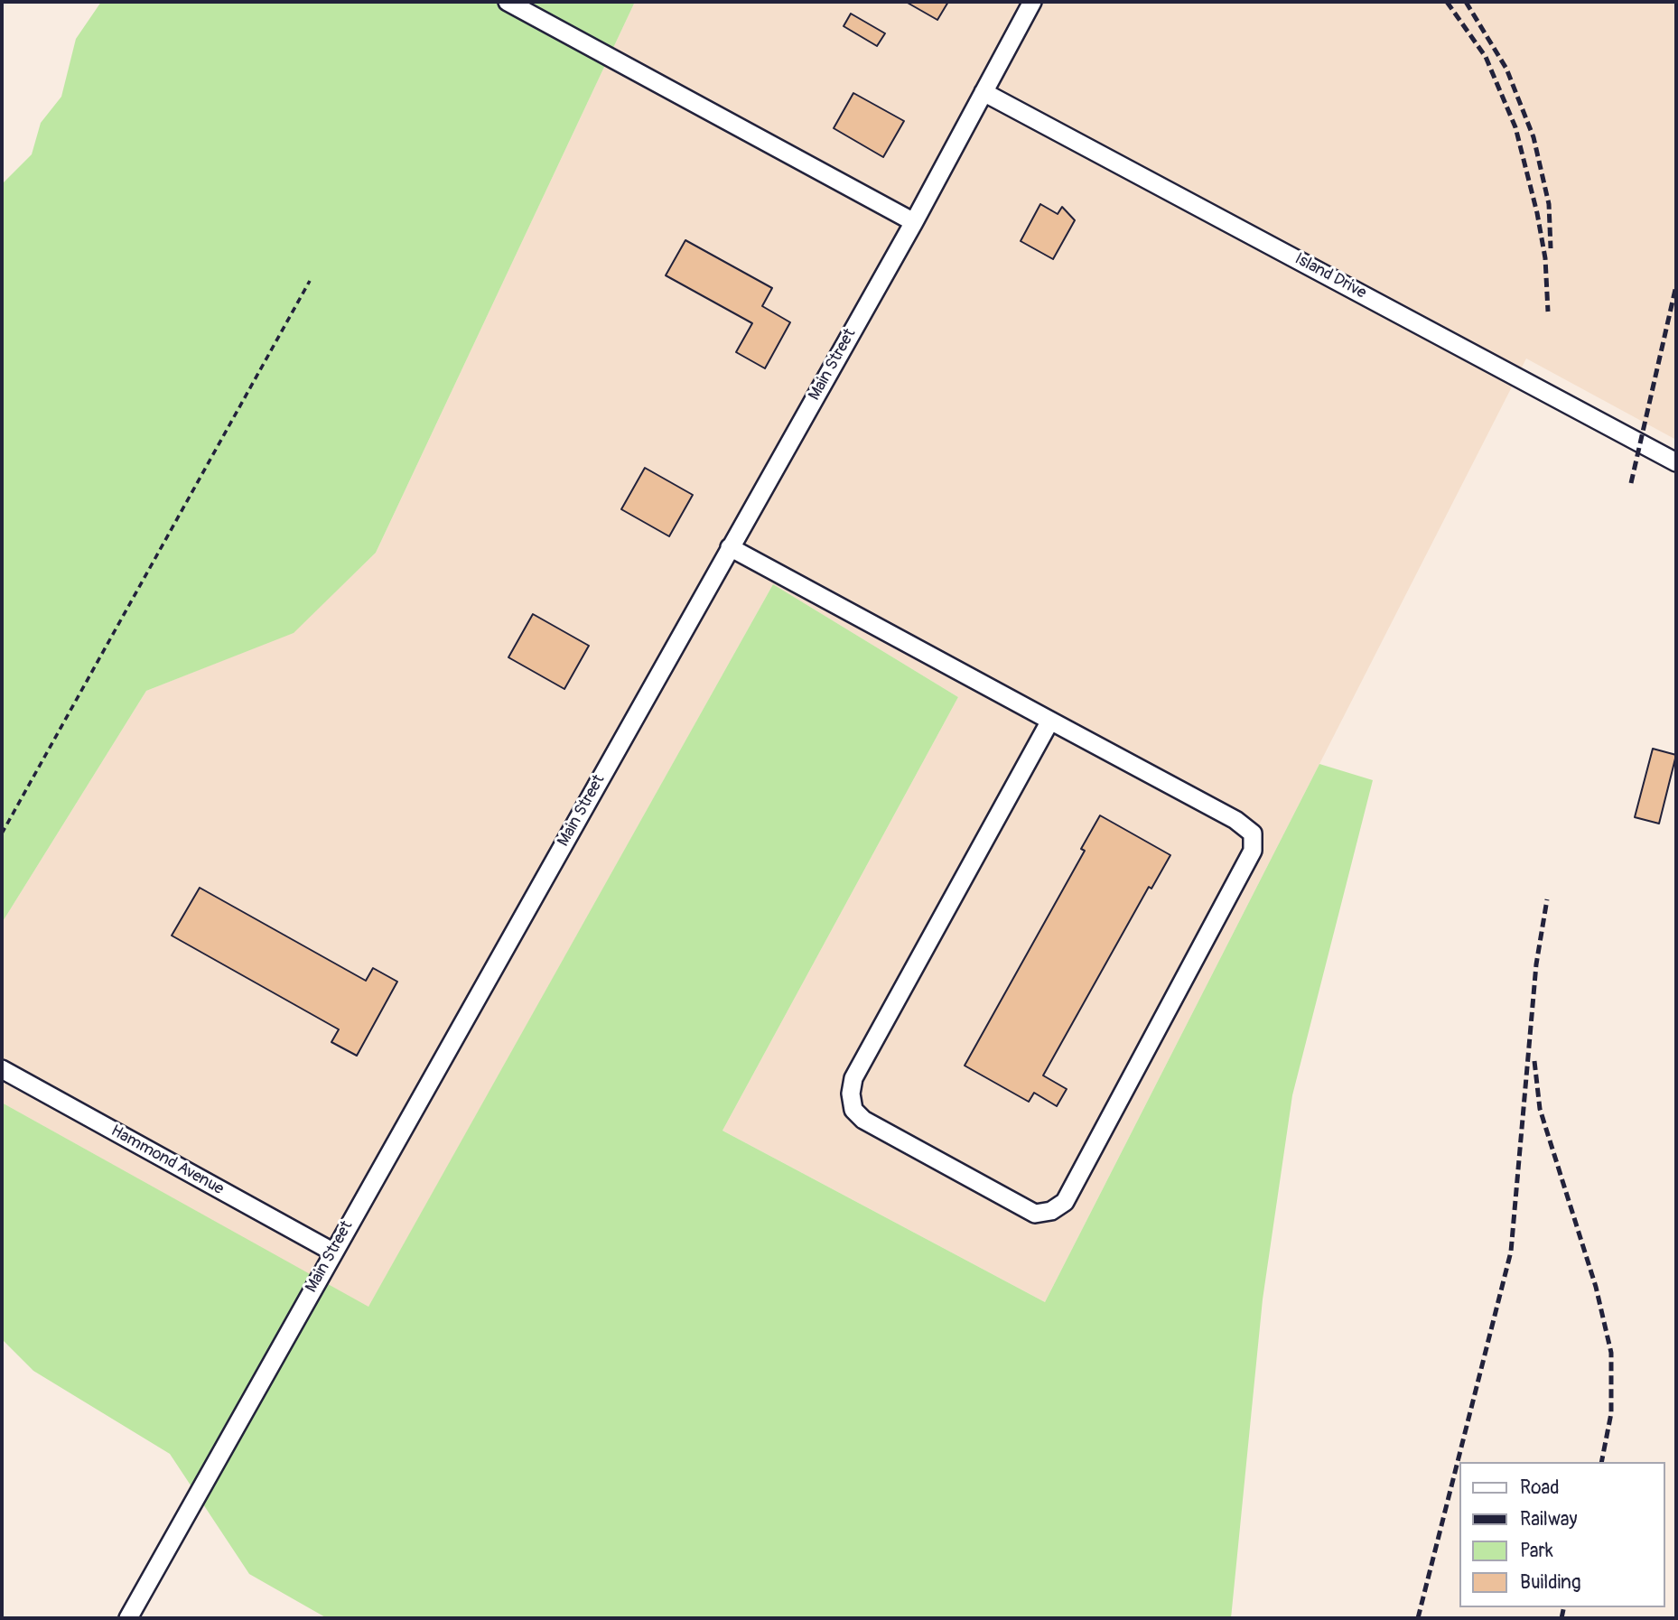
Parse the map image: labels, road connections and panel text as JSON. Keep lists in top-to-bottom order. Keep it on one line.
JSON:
{"streets":{"street":["Island Drive","Main Street","Hammond Avenue"]},"crossings":[["Island Drive","Main Street"],["Main Street","Hammond Avenue"]],"legend":["Road","Railway","Park","Building"]}
